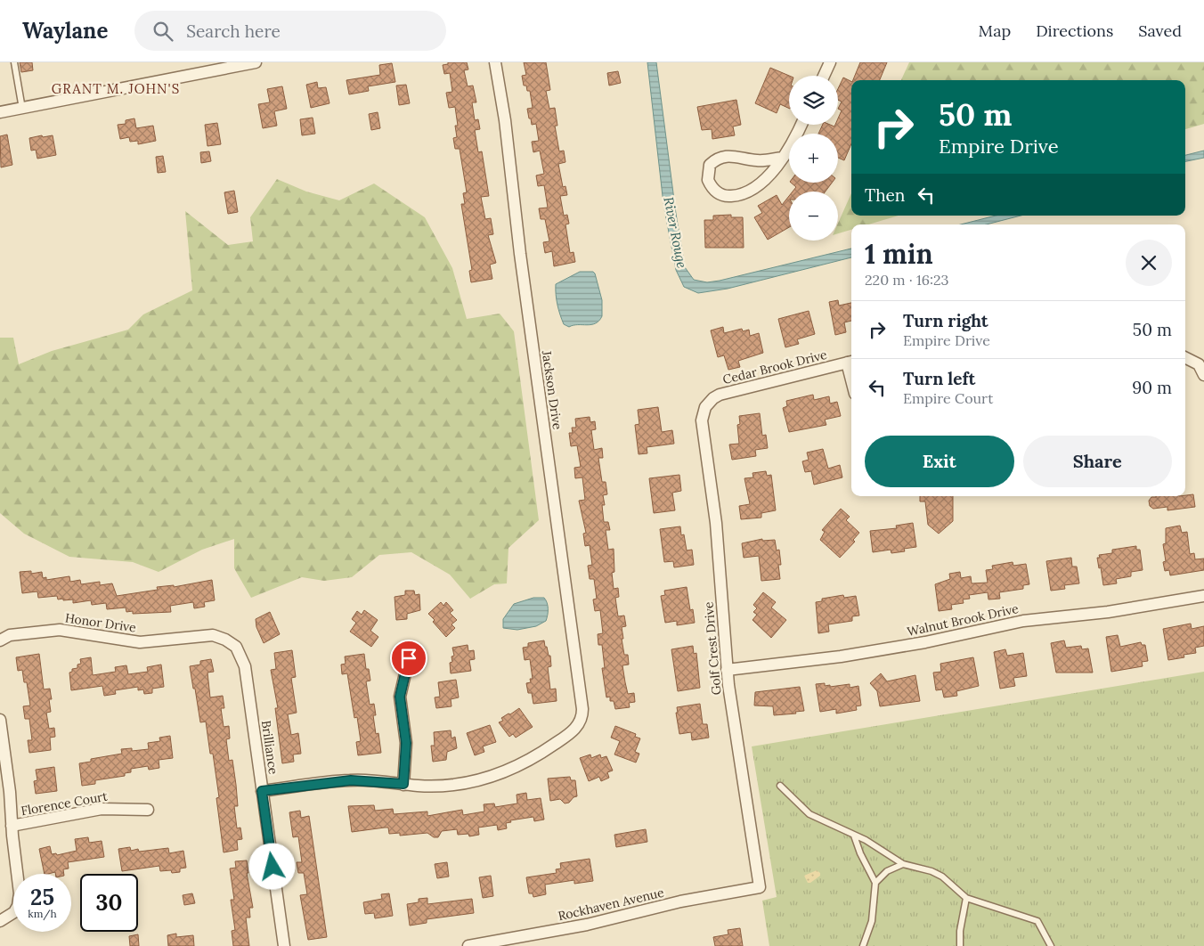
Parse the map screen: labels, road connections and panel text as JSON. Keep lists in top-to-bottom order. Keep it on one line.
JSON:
{"streets":{"street":["Cedar Brook Drive","Jackson Drive","Walnut Brook Drive","Honor Drive","Golf Crest Drive","Brilliance","Florence Court","Rockhaven Avenue"]},"crossings":[["Cedar Brook Drive","Golf Crest Drive"],["Walnut Brook Drive","Golf Crest Drive"],["Honor Drive","Brilliance"],["Golf Crest Drive","Rockhaven Avenue"]],"districts":["GRANT M. JOHN'S"],"water":["River Rouge"],"page":{"header":"Waylane","search":"Search here","nav":["Map","Directions","Saved"],"map_buttons":["+","−"],"turn":["50 m","Empire Drive"],"then":"Then","heading":["1 min","220 m · 16:23"],"list":[{"name":"Turn right","note":"Empire Drive","value":"50 m"},{"name":"Turn left","note":"Empire Court","value":"90 m"}],"buttons":["Exit","Share"],"speed":"25 km/h","limit":"30"}}
